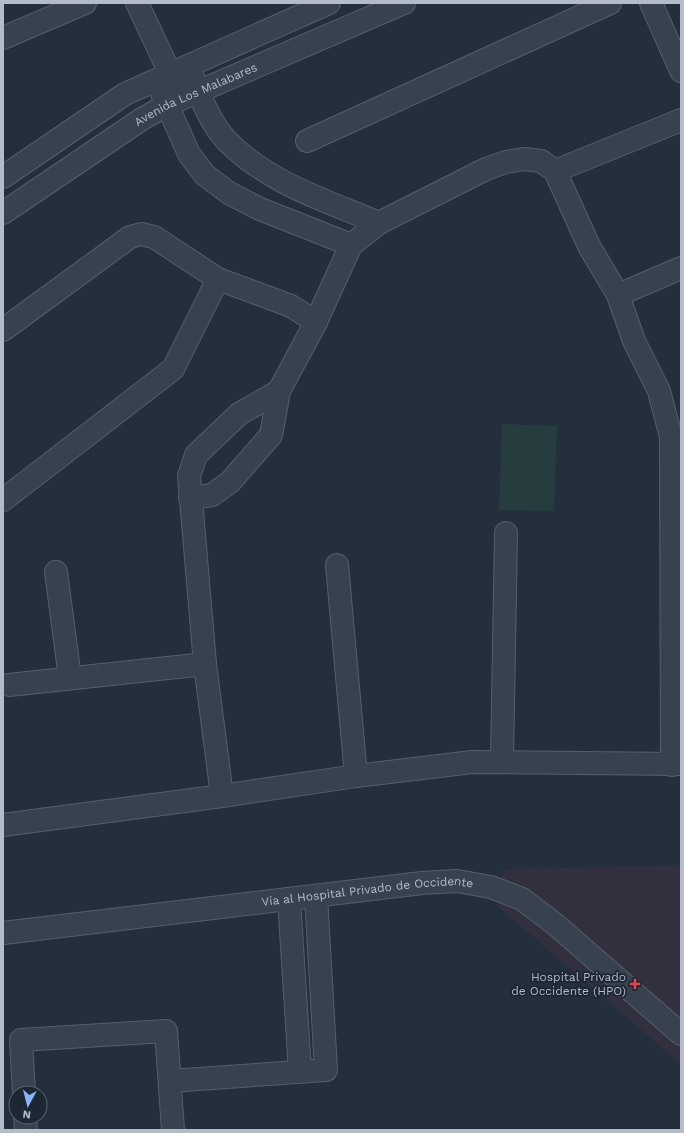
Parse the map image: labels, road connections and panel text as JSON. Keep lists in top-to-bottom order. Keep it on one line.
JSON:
{"streets":{"street":["Avenida Los Malabares","Vía al Hospital Privado de Occidente"]},"places":{"health":["Hospital Privado de Occidente (HPO)"]},"north":"bottom"}
